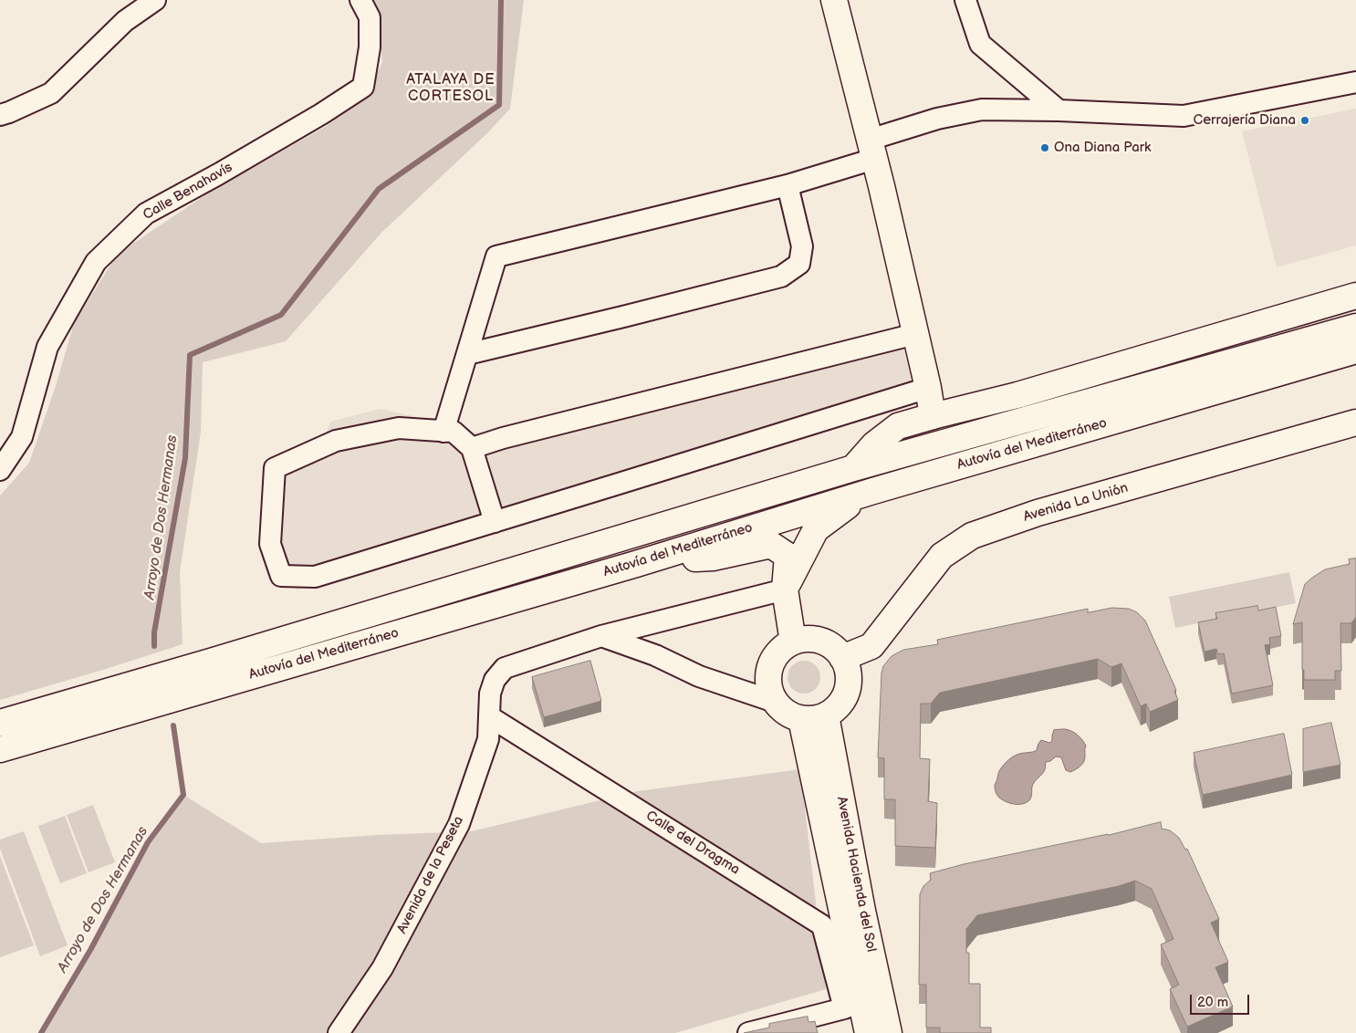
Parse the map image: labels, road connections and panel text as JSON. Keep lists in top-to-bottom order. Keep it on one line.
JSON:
{"streets":{"main road":["Autovía del Mediterráneo","Avenida La Unión","Avenida Hacienda del Sol"],"street":["Calle Benahavís","Calle del Dragma","Avenida de la Peseta"]},"crossings":[["Avenida La Unión","Avenida Hacienda del Sol"],["Calle del Dragma","Avenida Hacienda del Sol"],["Calle del Dragma","Avenida de la Peseta"]],"districts":["ATALAYA DE CORTESOL"],"water":["Arroyo de Dos Hermanas"],"places":["Cerrajería Diana","Ona Diana Park"],"scale_bar":"20 m"}
